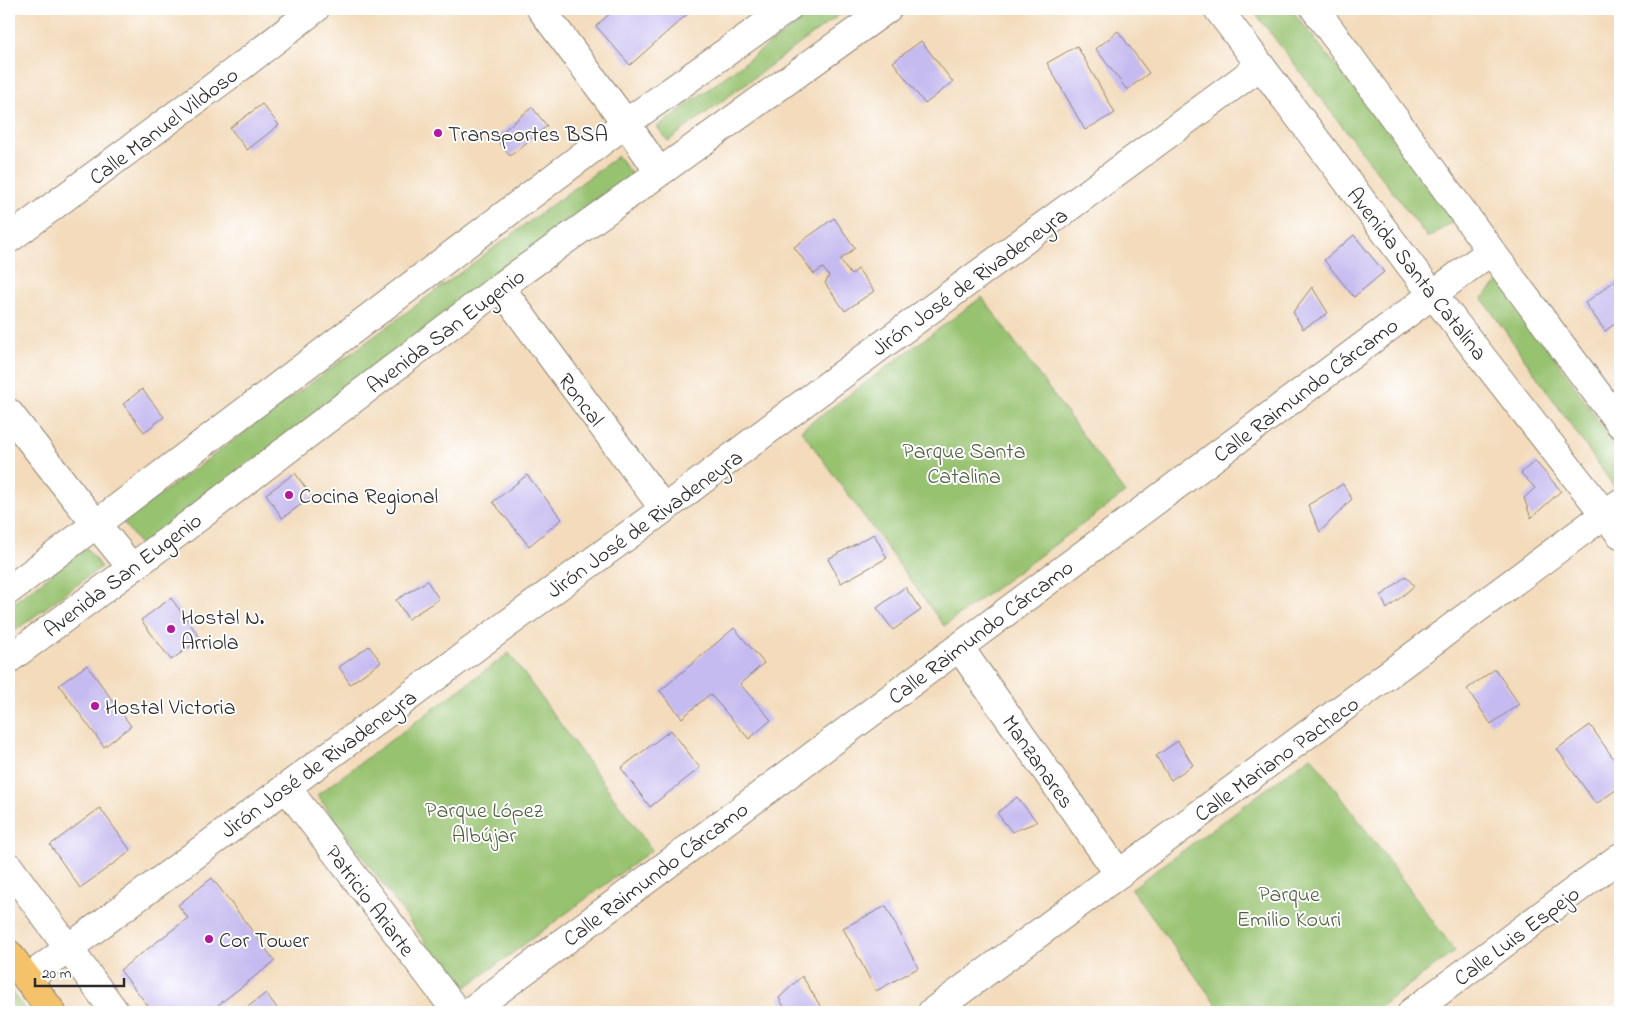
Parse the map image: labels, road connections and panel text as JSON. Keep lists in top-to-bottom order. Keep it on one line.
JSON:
{"streets":{"street":["Calle Manuel Vildoso","Avenida Santa Catalina","Jirón José de Rivadeneyra","Avenida San Eugenio","Calle Raimundo Cárcamo","Roncal","Calle Mariano Pacheco","Manzanares","Patricio Ariarte","Calle Luis Espejo"]},"crossings":[["Avenida Santa Catalina","Jirón José de Rivadeneyra"],["Avenida Santa Catalina","Calle Raimundo Cárcamo"],["Avenida Santa Catalina","Calle Mariano Pacheco"],["Jirón José de Rivadeneyra","Roncal"],["Jirón José de Rivadeneyra","Patricio Ariarte"],["Avenida San Eugenio","Roncal"],["Calle Raimundo Cárcamo","Manzanares"],["Calle Mariano Pacheco","Manzanares"]],"parks":["Parque Santa Catalina","Parque López Albújar","Parque Emilio Kouri"],"places":["Transportes BSA","Cocina Regional","Hostal N. Arriola","Hostal Victoria","Cor Tower"],"scale_bar":"20 m"}
